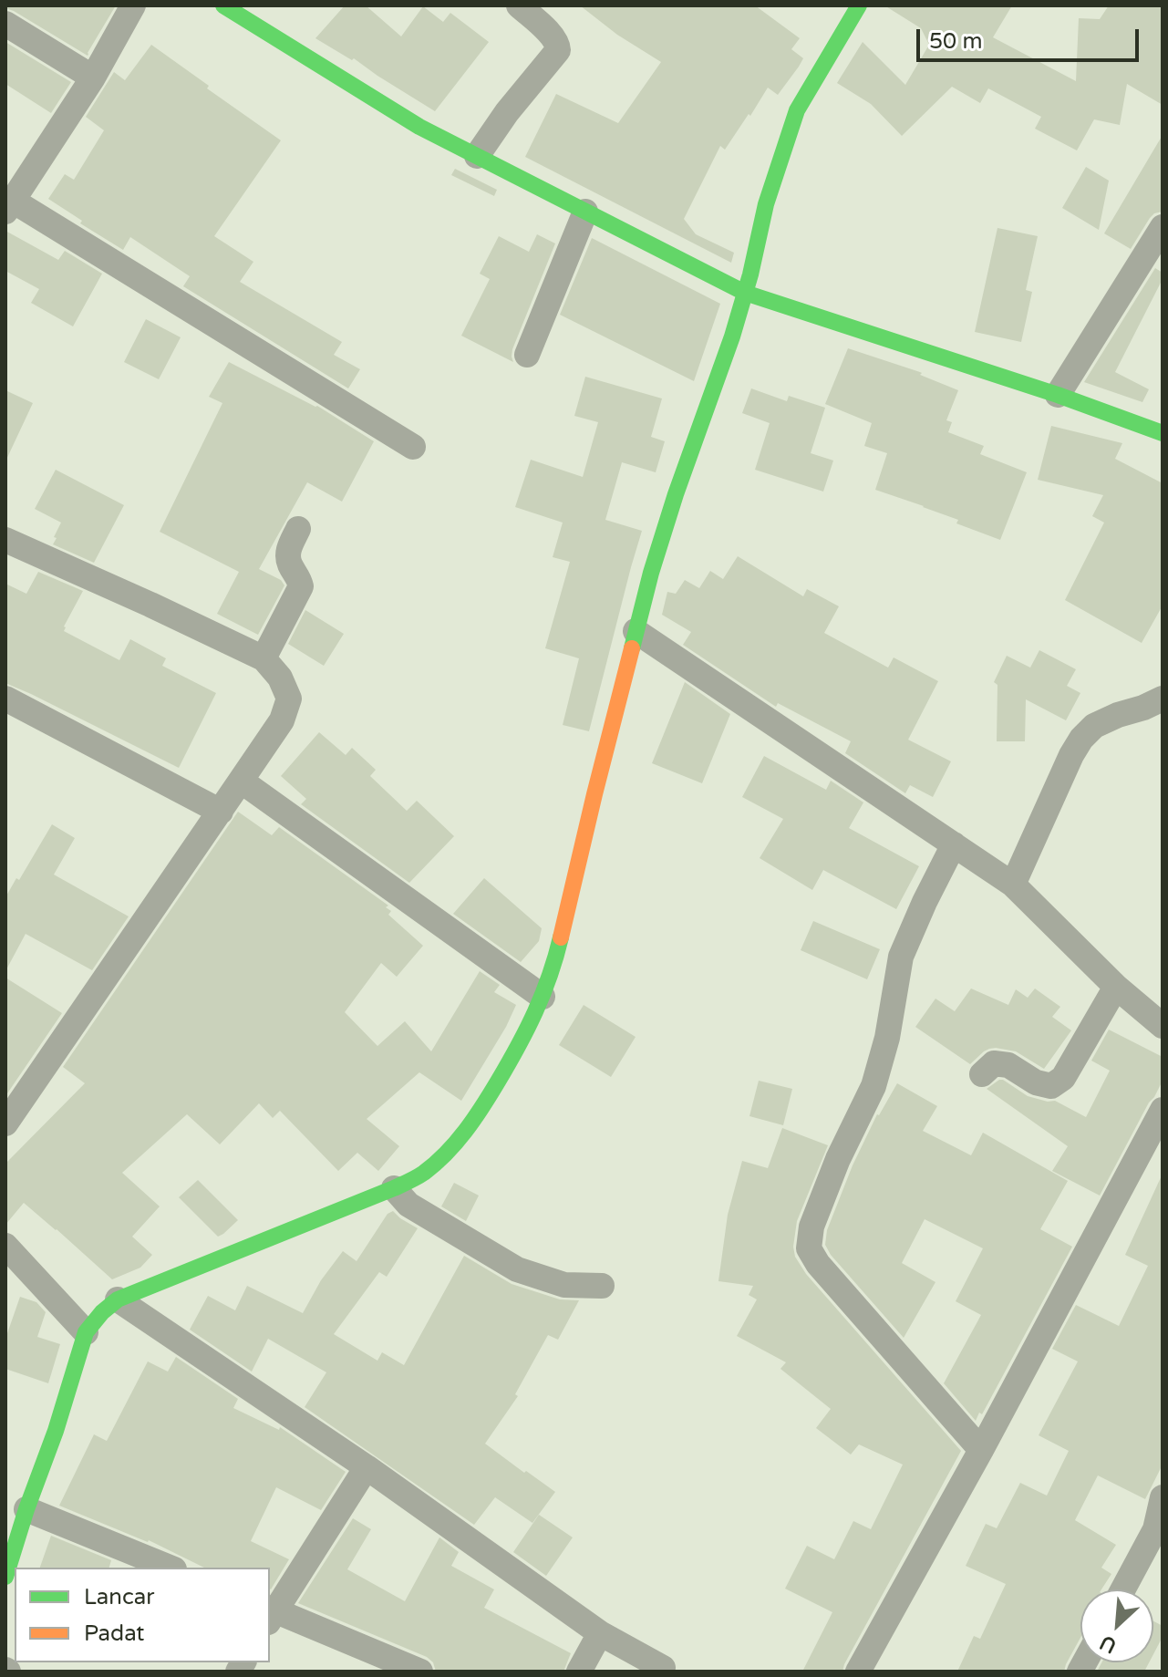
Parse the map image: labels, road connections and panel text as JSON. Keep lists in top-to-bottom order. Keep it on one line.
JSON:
{"legend":["Lancar","Padat"],"scale_bar":"50 m","north":"bottom left"}
